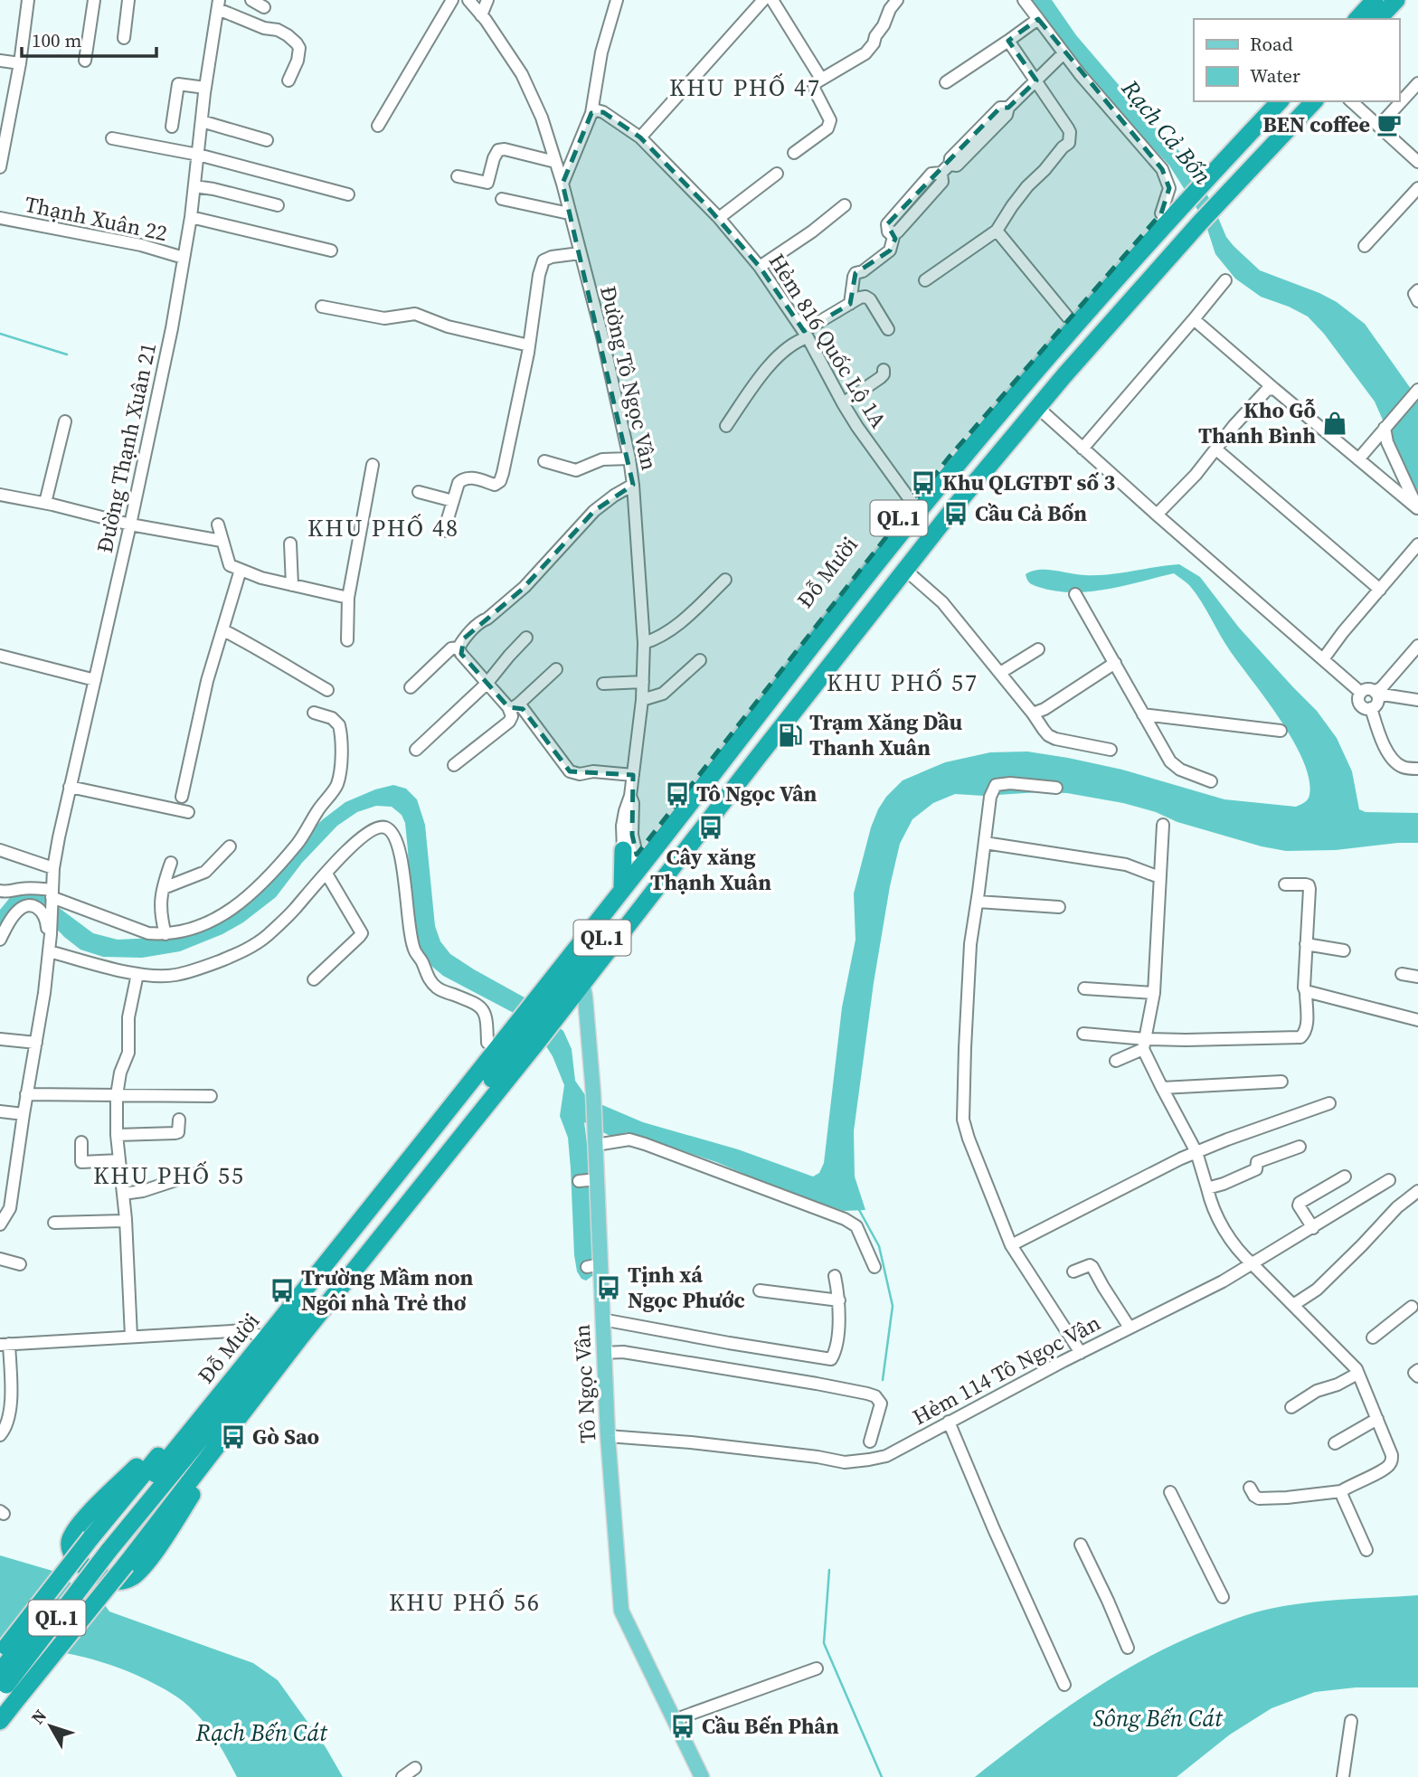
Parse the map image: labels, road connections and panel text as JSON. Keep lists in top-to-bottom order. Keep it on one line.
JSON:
{"streets":{"highway":["QL.1","Đỗ Mười"],"main road":["Tô Ngọc Vân"],"street":["Thạnh Xuân 22","Hẻm 816 Quốc Lộ 1A","Đường Tô Ngọc Vân","Đường Thạnh Xuân 21","Hẻm 114 Tô Ngọc Vân"]},"crossings":[["Thạnh Xuân 22","Đường Thạnh Xuân 21"],["Hẻm 816 Quốc Lộ 1A","Đỗ Mười"],["Đường Tô Ngọc Vân","Đỗ Mười"],["QL.1","Đỗ Mười"],["Đỗ Mười","Tô Ngọc Vân"],["Hẻm 114 Tô Ngọc Vân","Tô Ngọc Vân"]],"districts":["KHU PHỐ 47","KHU PHỐ 48","KHU PHỐ 57","KHU PHỐ 55","KHU PHỐ 56"],"water":["Rạch Cả Bốn","Sông Bến Cát","Rạch Bến Cát"],"places":{"cafe":["BEN coffee"],"shop":["Kho Gỗ Thanh Bình"],"bus stop":["Khu QLGTĐT số 3","Cầu Cả Bốn","Tô Ngọc Vân","Cây xăng Thạnh Xuân","Tịnh xá Ngọc Phước","Trường Mầm non Ngôi nhà Trẻ thơ","Gò Sao","Cầu Bến Phân"],"fuel station":["Trạm Xăng Dầu Thanh Xuân"]},"legend":["Road","Water"],"scale_bar":"100 m","north":"top left"}
